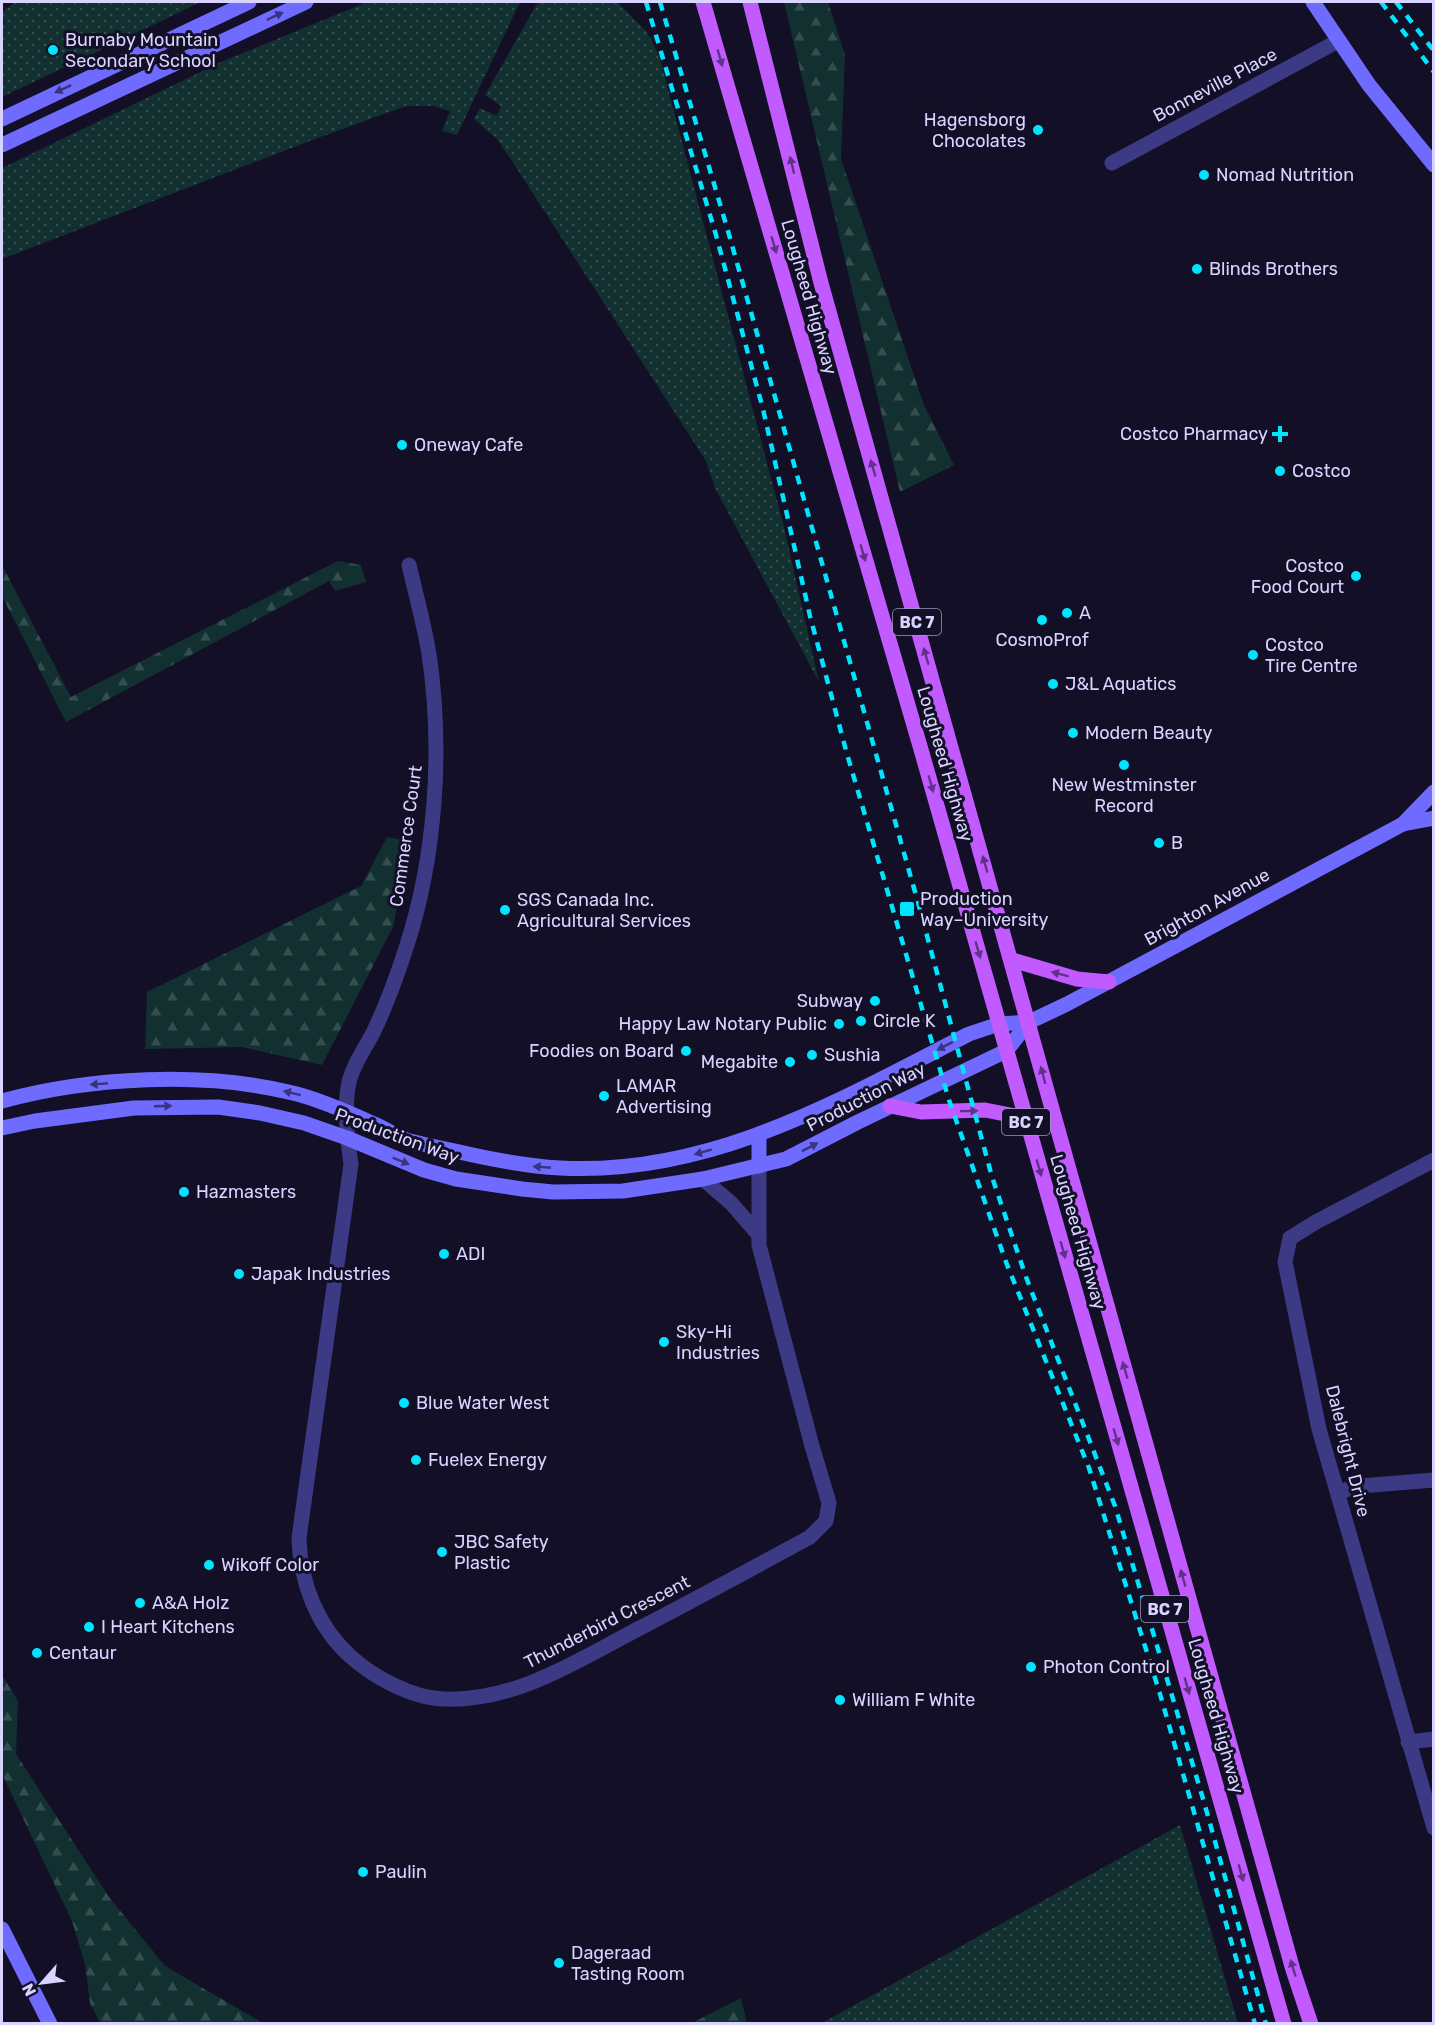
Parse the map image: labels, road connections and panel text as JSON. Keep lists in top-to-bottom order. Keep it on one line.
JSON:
{"streets":{"main road":["Lougheed Highway","BC 7"],"street":["Bonneville Place","Commerce Court","Brighton Avenue","Production Way","Dalebright Drive","Thunderbird Crescent"]},"crossings":[["Lougheed Highway","Brighton Avenue"],["Lougheed Highway","Production Way"],["Commerce Court","Production Way"],["Commerce Court","Thunderbird Crescent"],["Brighton Avenue","Production Way"],["Production Way","Thunderbird Crescent"]],"places":{"other":["Burnaby Mountain Secondary School","Hagensborg Chocolates","Nomad Nutrition","Blinds Brothers","Oneway Cafe","Costco","Costco Food Court","A","CosmoProf","Costco Tire Centre","J&L Aquatics","Modern Beauty","New Westminster Record","B","SGS Canada Inc. Agricultural Services","Subway","Circle K","Happy Law Notary Public","Foodies on Board","Sushia","Megabite","LAMAR Advertising","Hazmasters","ADI","Japak Industries","Sky-Hi Industries","Blue Water West","Fuelex Energy","JBC Safety Plastic","Wikoff Color","A&A Holz","I Heart Kitchens","Centaur","Photon Control","William F White","Paulin","Dageraad Tasting Room"],"health":["Costco Pharmacy"],"transit":["Production Way–University"]},"north":"bottom left"}
